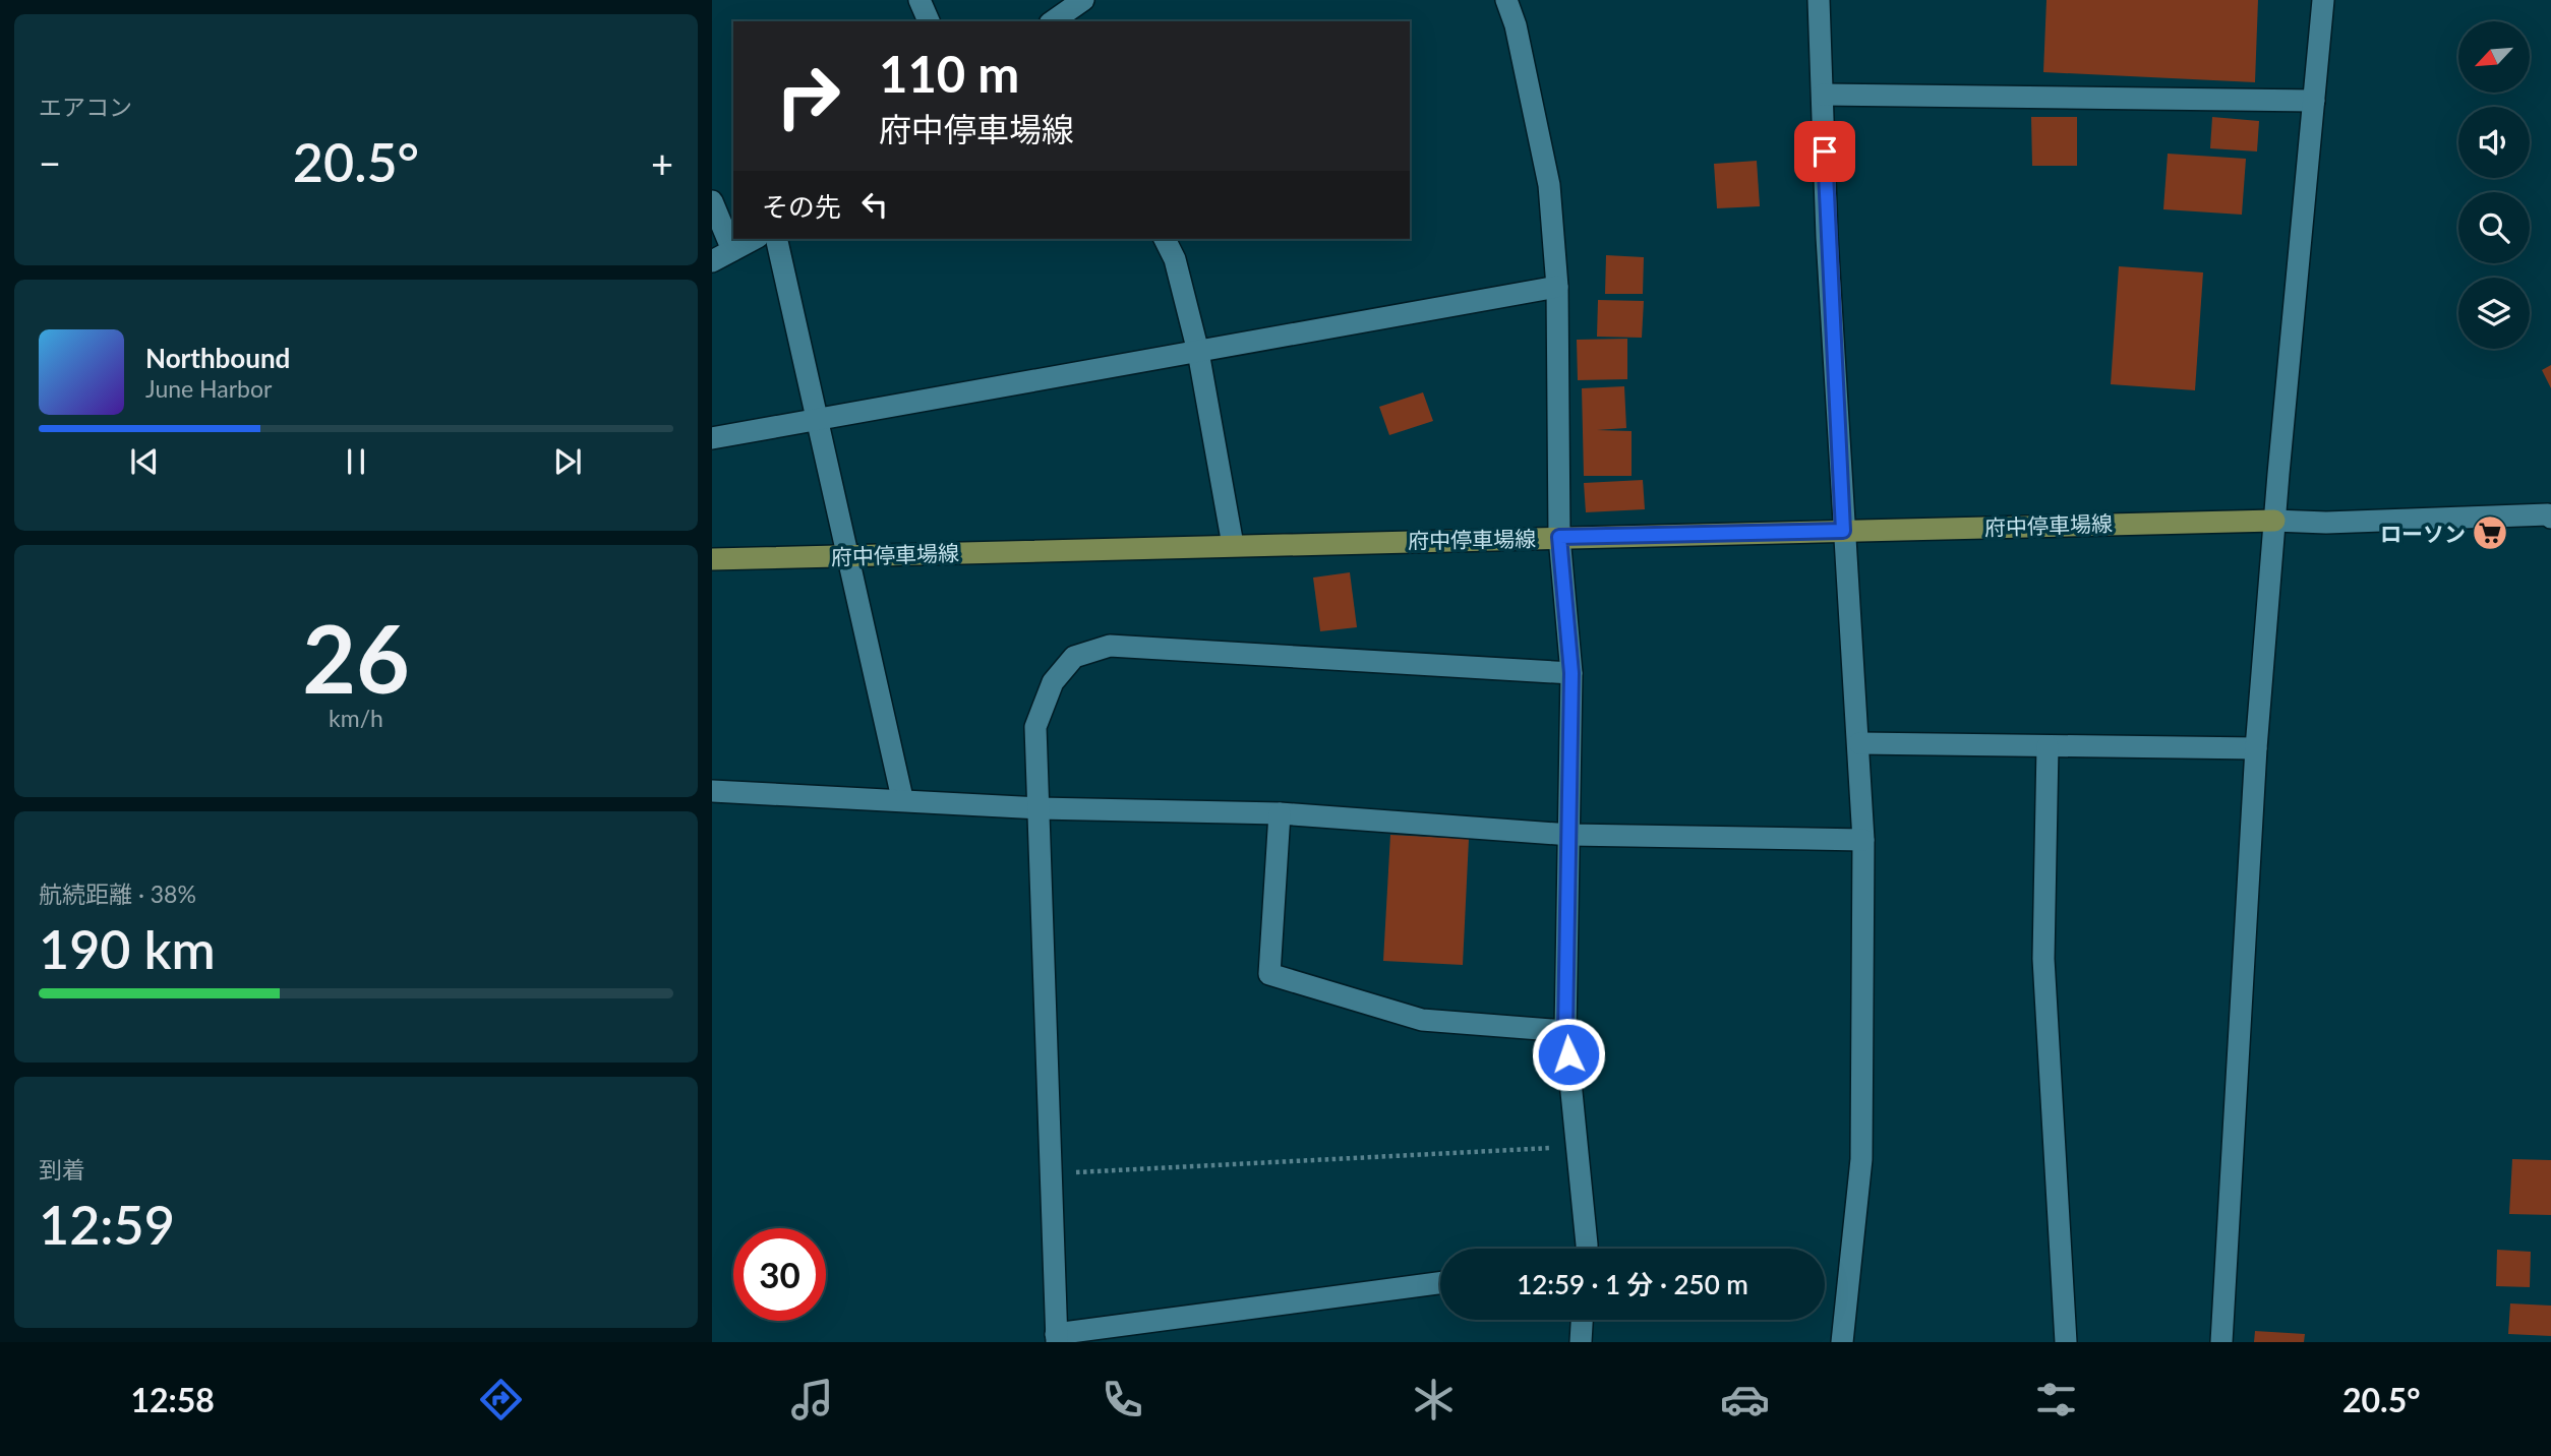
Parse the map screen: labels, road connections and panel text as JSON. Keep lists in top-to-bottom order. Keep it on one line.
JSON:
{"streets":{"main road":["府中停車場線"]},"places":{"supermarket":["ローソン"]},"north":"bottom left","page":{"tile":["エアコン",["26","km/h"],["航続距離 · 38%","190 km"],["到着","12:59"]],"turn":["110 m","府中停車場線"],"heat":["−","20.5°","+"],"then":"その先","song":["Northbound","June Harbor"],"limit":"30","trip":"12:59 · 1 分 · 250 m","tabs":["12:58","20.5°"]}}
